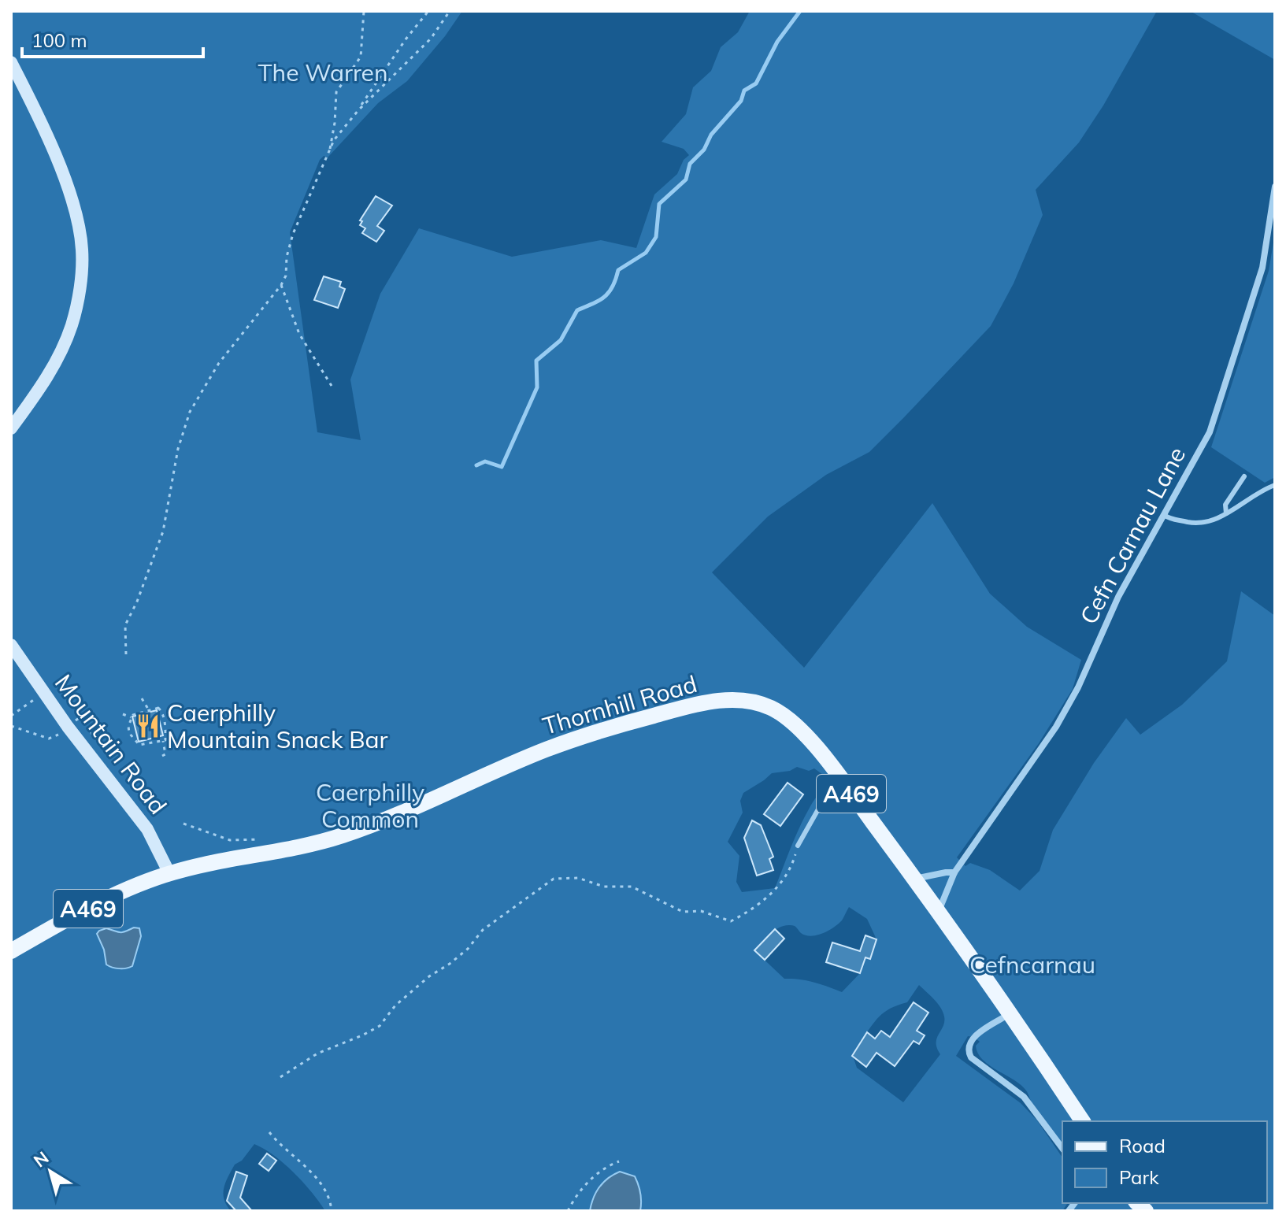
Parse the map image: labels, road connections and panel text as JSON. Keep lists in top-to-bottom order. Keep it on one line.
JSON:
{"streets":{"main road":["Thornhill Road","Mountain Road","A469"],"street":["Cefn Carnau Lane"]},"crossings":[["Cefn Carnau Lane","Thornhill Road"],["Thornhill Road","Mountain Road"],["Thornhill Road","A469"],["Mountain Road","A469"]],"parks":["The Warren","Caerphilly Common","Cefncarnau"],"places":{"restaurant":["Caerphilly Mountain Snack Bar"]},"legend":["Road","Park"],"scale_bar":"100 m","north":"top left"}
